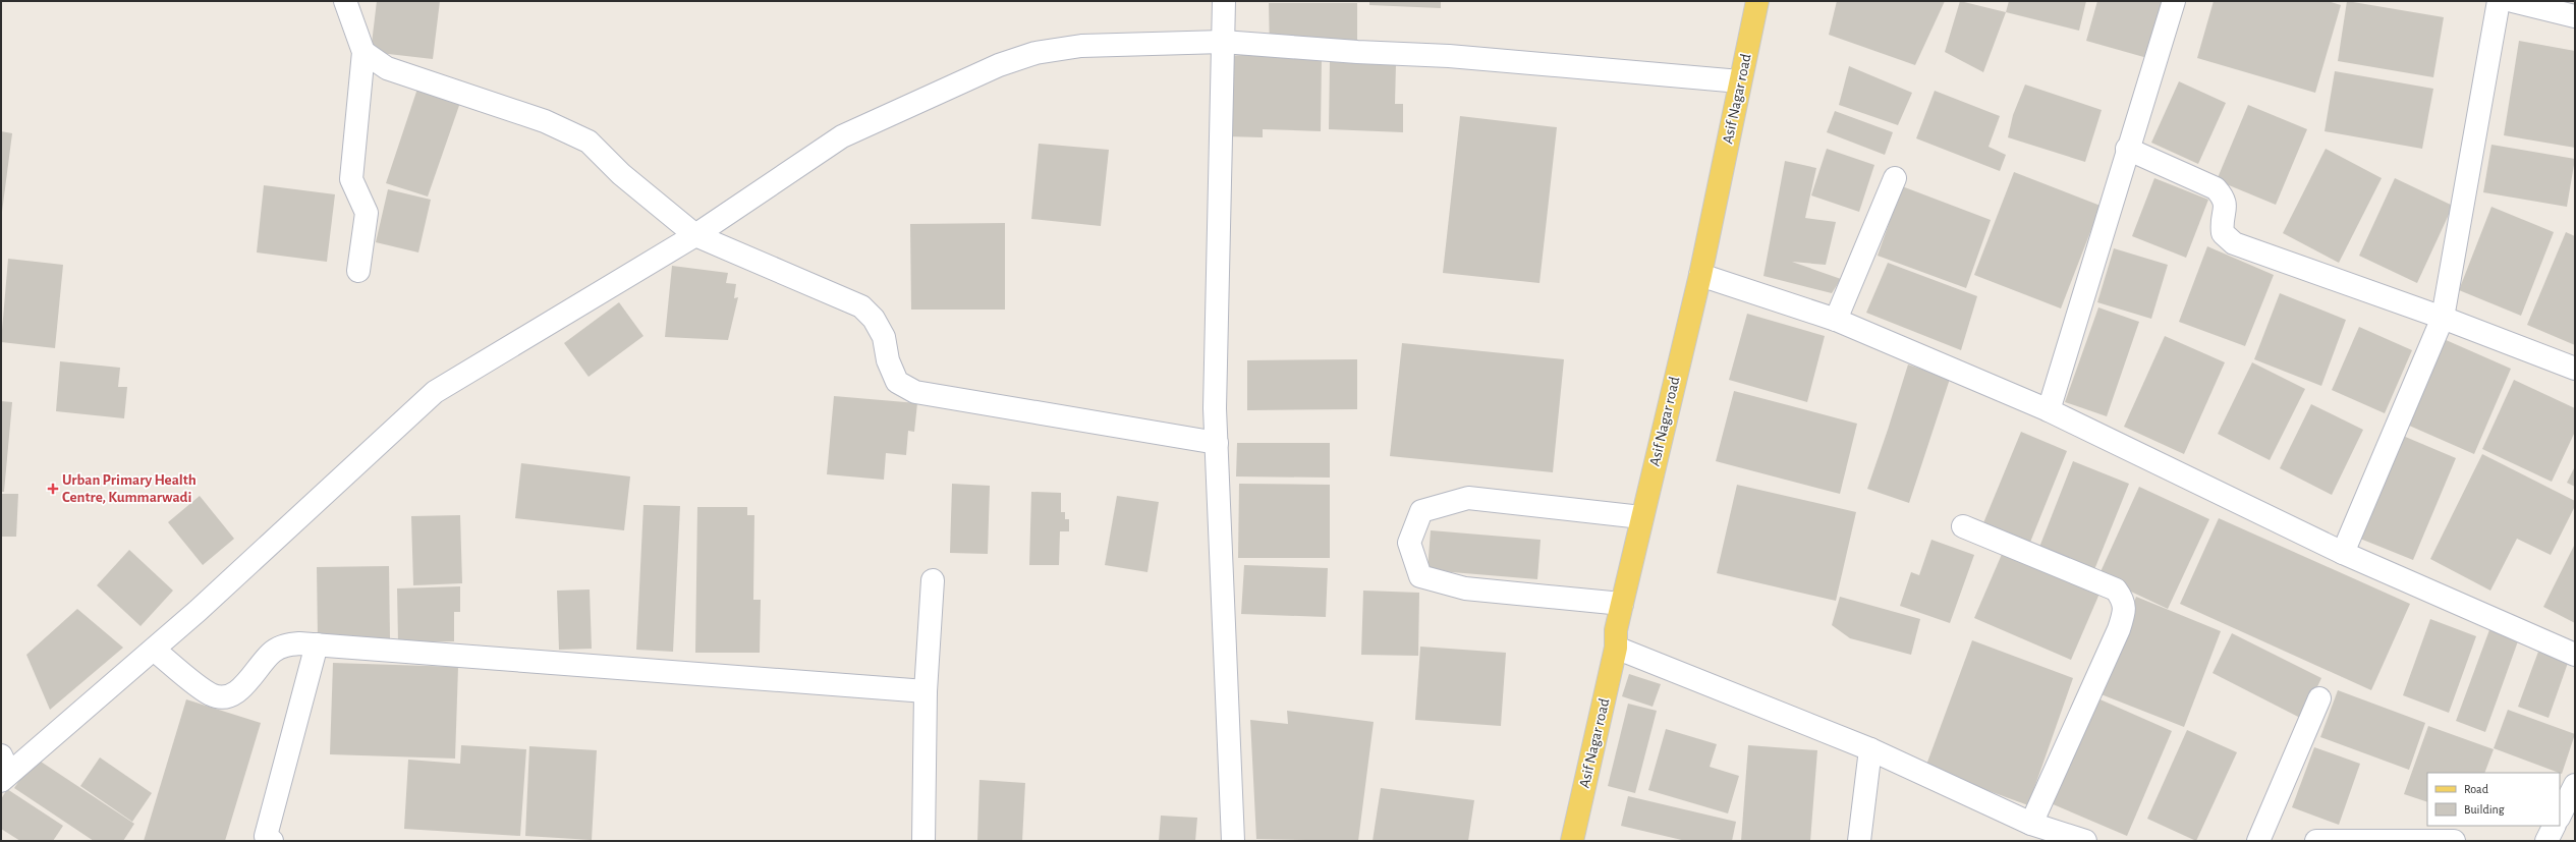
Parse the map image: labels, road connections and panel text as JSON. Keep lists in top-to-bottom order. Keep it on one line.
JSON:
{"streets":{"main road":["Asif Nagar road"]},"places":{"health":["Urban Primary Health Centre, Kummarwadi"]},"legend":["Road","Building"]}
